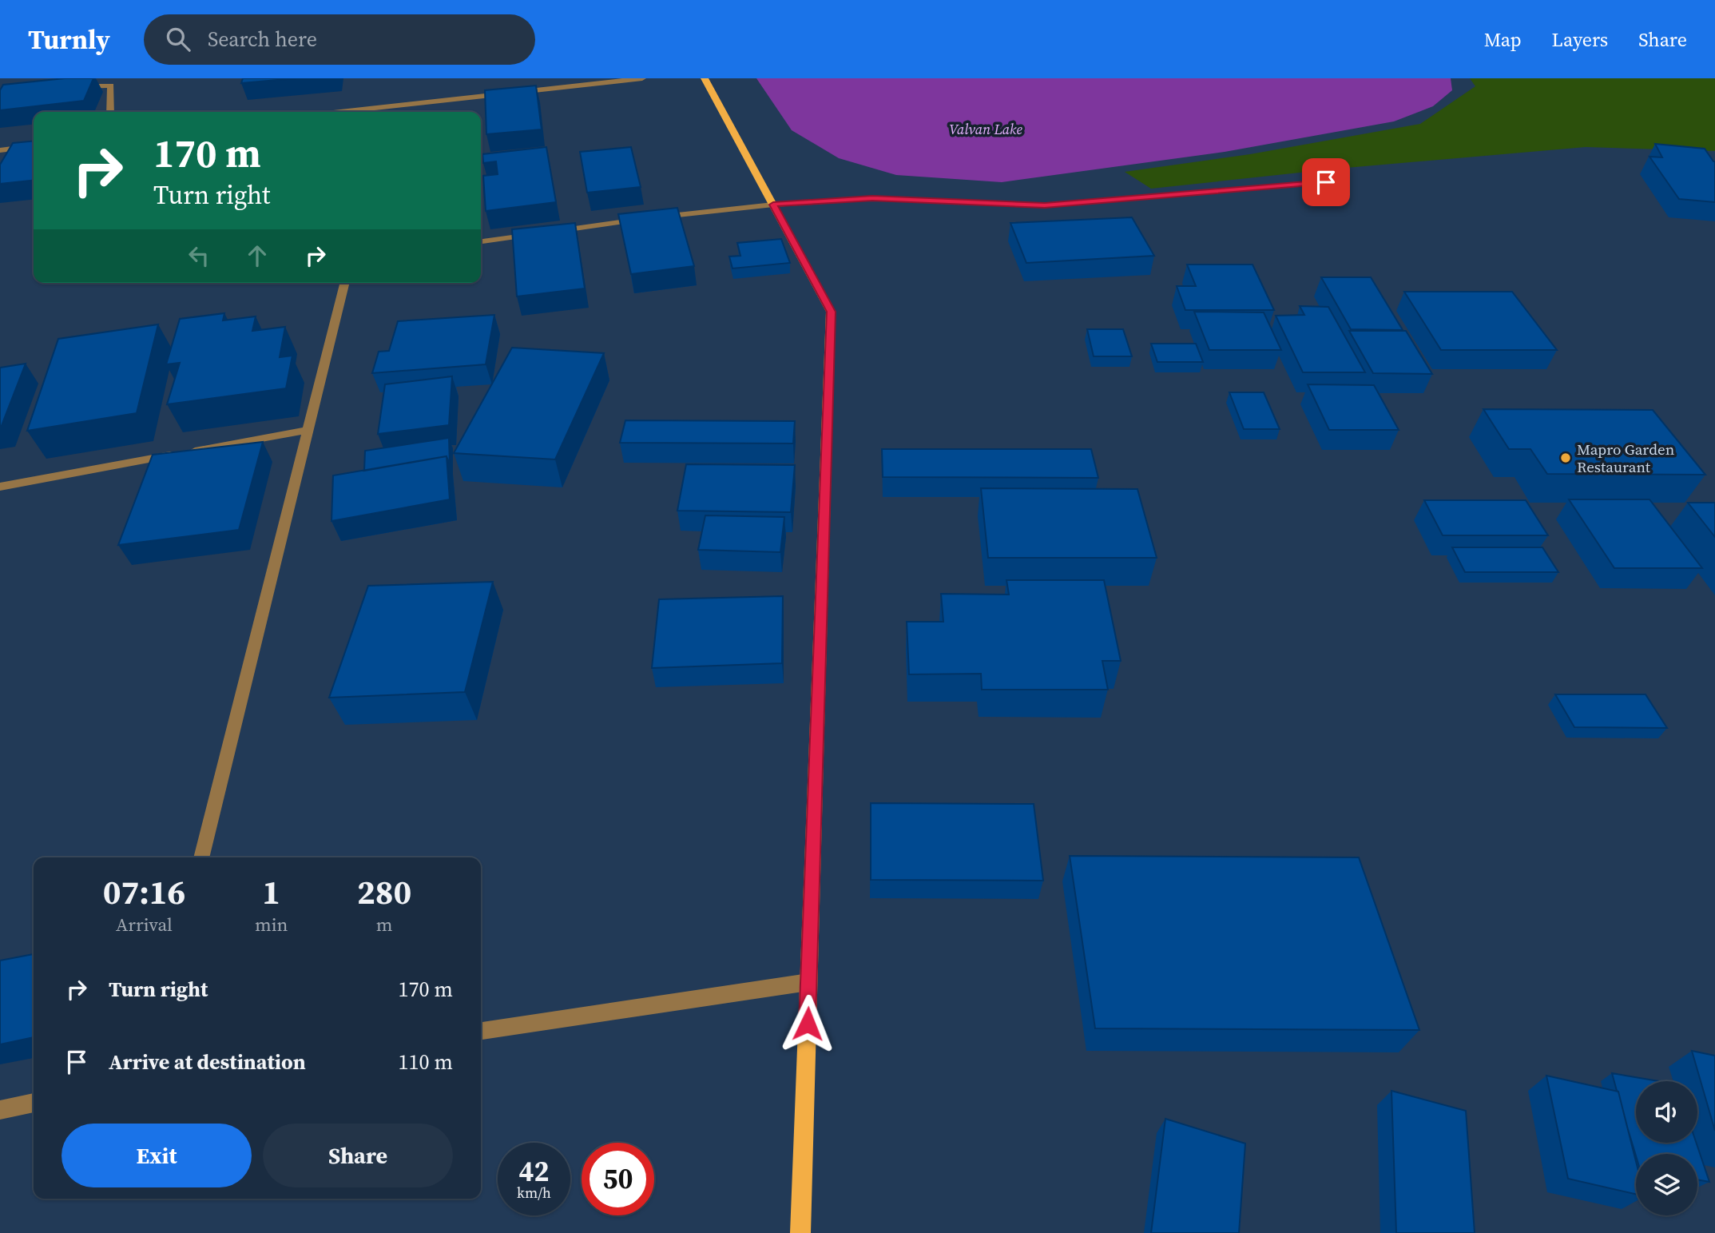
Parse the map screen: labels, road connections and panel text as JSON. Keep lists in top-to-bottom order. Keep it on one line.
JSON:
{"water":["Valvan Lake"],"places":["Mapro Garden Restaurant"],"page":{"header":"Turnly","search":"Search here","nav":["Map","Layers","Share"],"turn":["170 m","Turn right"],"eta":["07:16","Arrival","1","min","280","m"],"list":[{"name":"Turn right","value":"170 m"},{"name":"Arrive at destination","value":"110 m"}],"buttons":["Exit","Share"],"speed":"42 km/h","limit":"50"}}
